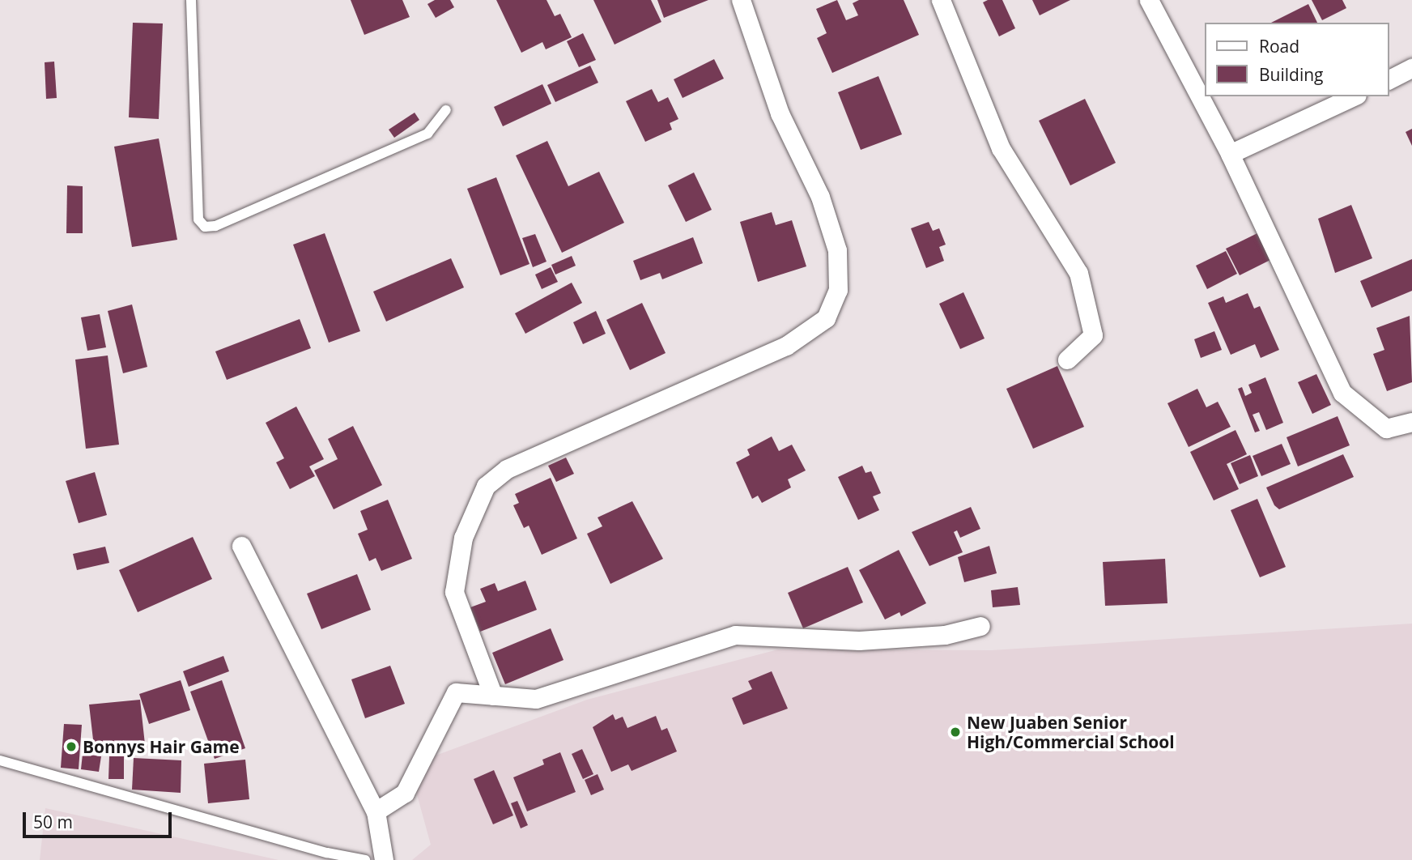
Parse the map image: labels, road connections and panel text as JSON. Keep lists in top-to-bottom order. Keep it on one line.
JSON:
{"places":["New Juaben Senior High/Commercial School","Bonnys Hair Game"],"legend":["Road","Building"],"scale_bar":"50 m"}
